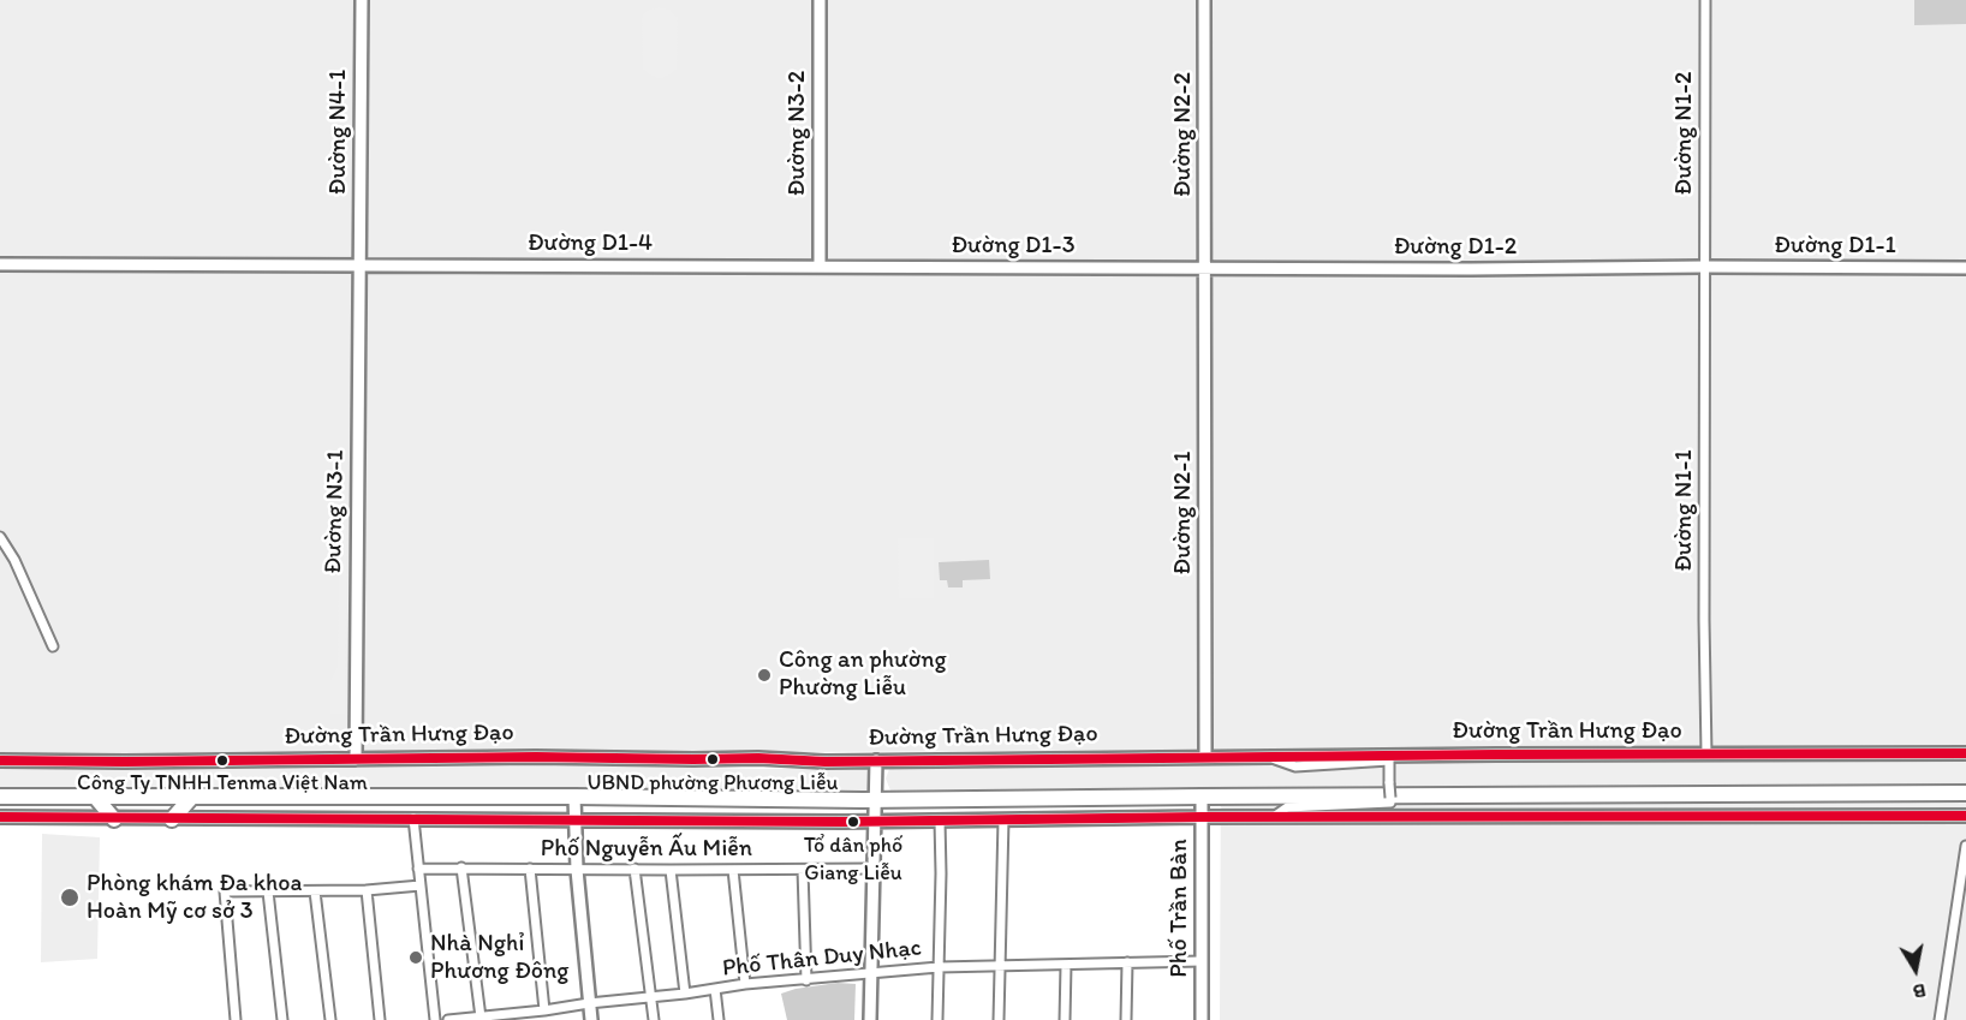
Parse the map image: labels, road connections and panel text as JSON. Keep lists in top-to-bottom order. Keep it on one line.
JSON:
{"streets":{"main road":["Đường N4-1","Đường N3-2","Đường N2-2","Đường D1-4","Đường D1-3","Đường D1-1","Đường D1-2","Đường N3-1","Đường N2-1","Đường Trần Hưng Đạo","Phố Trần Bàn"],"street":["Đường N1-2","Đường N1-1","Phố Nguyễn Ấu Miễn","Phố Thân Duy Nhạc"]},"crossings":[["Đường N4-1","Đường D1-4"],["Đường N4-1","Đường N3-1"],["Đường N3-2","Đường D1-4"],["Đường N3-2","Đường D1-3"],["Đường N1-2","Đường D1-1"],["Đường N1-2","Đường D1-2"],["Đường N1-2","Đường N1-1"],["Đường N2-2","Đường D1-3"],["Đường N2-2","Đường D1-2"],["Đường N2-2","Đường N2-1"],["Đường D1-4","Đường D1-3"],["Đường D1-4","Đường N3-1"],["Đường D1-3","Đường D1-2"],["Đường D1-3","Đường N2-1"],["Đường D1-1","Đường D1-2"],["Đường D1-1","Đường N1-1"],["Đường D1-2","Đường N1-1"],["Đường D1-2","Đường N2-1"],["Đường N1-1","Đường Trần Hưng Đạo"],["Đường N3-1","Đường Trần Hưng Đạo"],["Đường N2-1","Đường Trần Hưng Đạo"],["Phố Trần Bàn","Phố Thân Duy Nhạc"]],"places":["Công an phường Phường Liễu","UBND phường Phương Liễu","Công Ty TNHH Tenma Việt Nam","Tổ dân phố Giang Liễu","Phòng khám Đa khoa Hoàn Mỹ cơ sở 3","Nhà Nghỉ Phương Đông"],"north":"bottom"}
